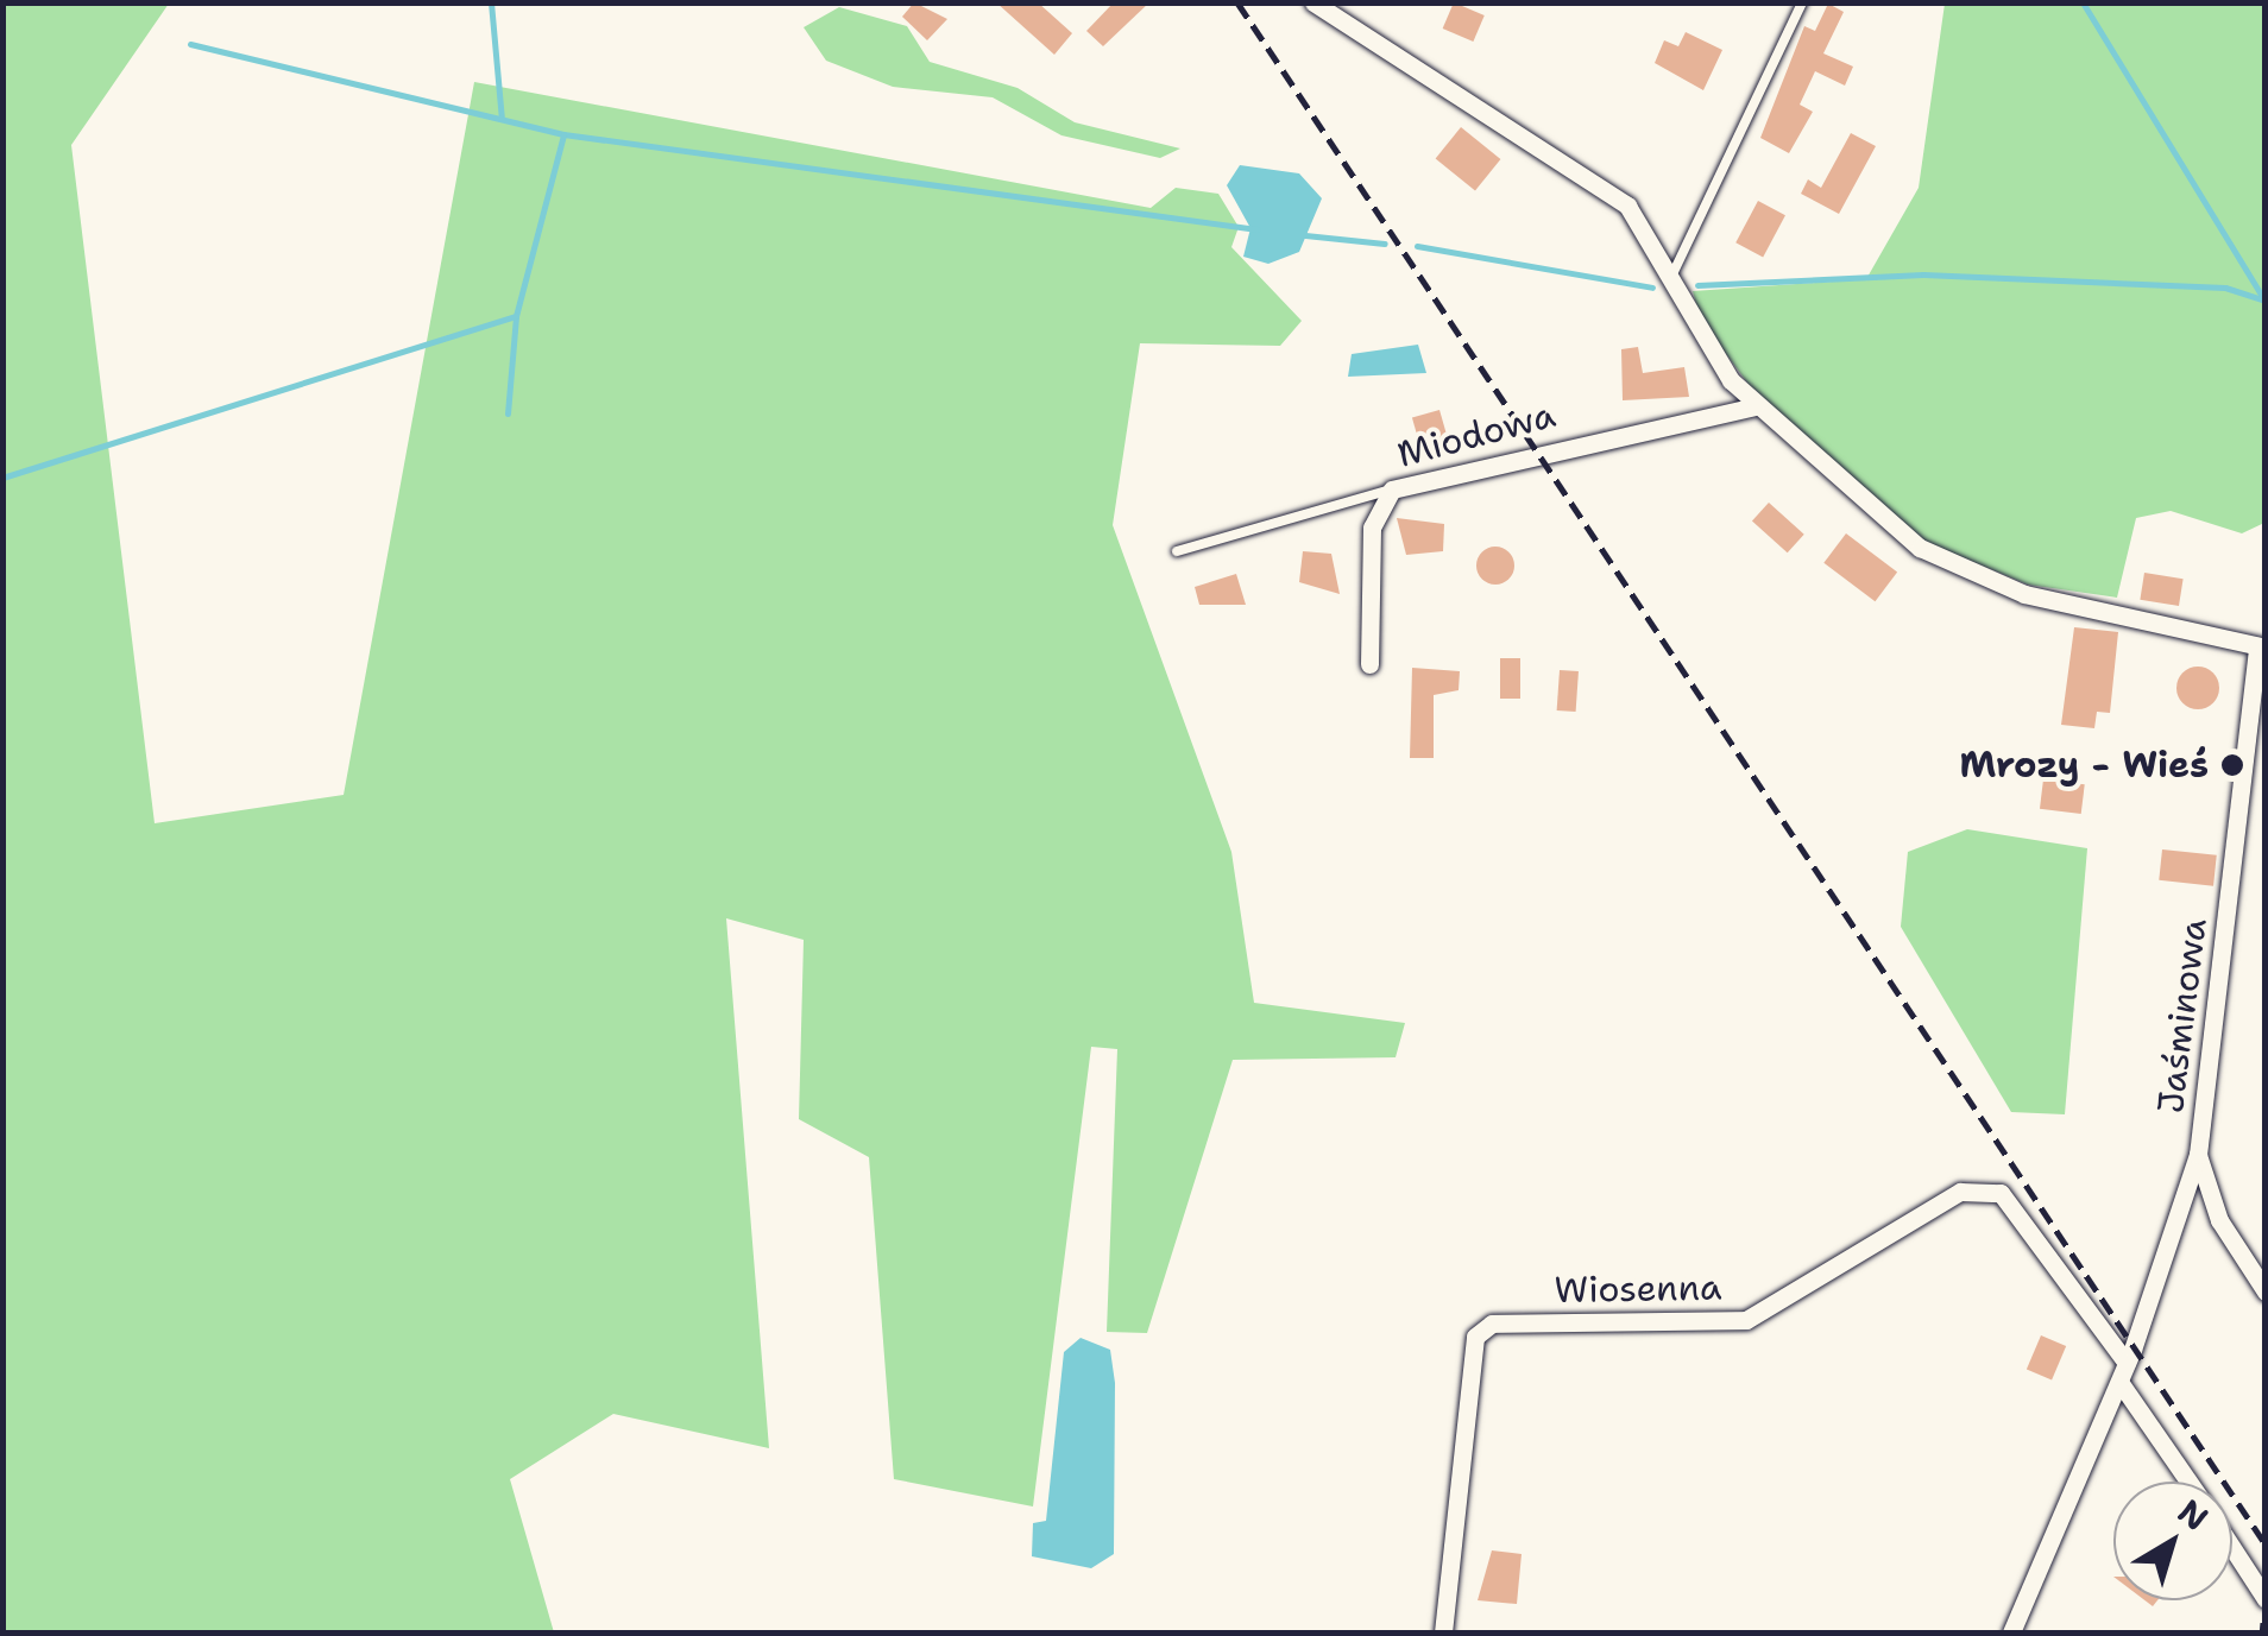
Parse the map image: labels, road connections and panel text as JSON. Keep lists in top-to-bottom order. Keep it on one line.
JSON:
{"streets":{"street":["Miodowa","Jaśminowa","Wiosenna"]},"crossings":[["Jaśminowa","Wiosenna"]],"places":["Mrozy - Wieś"],"north":"top right"}
